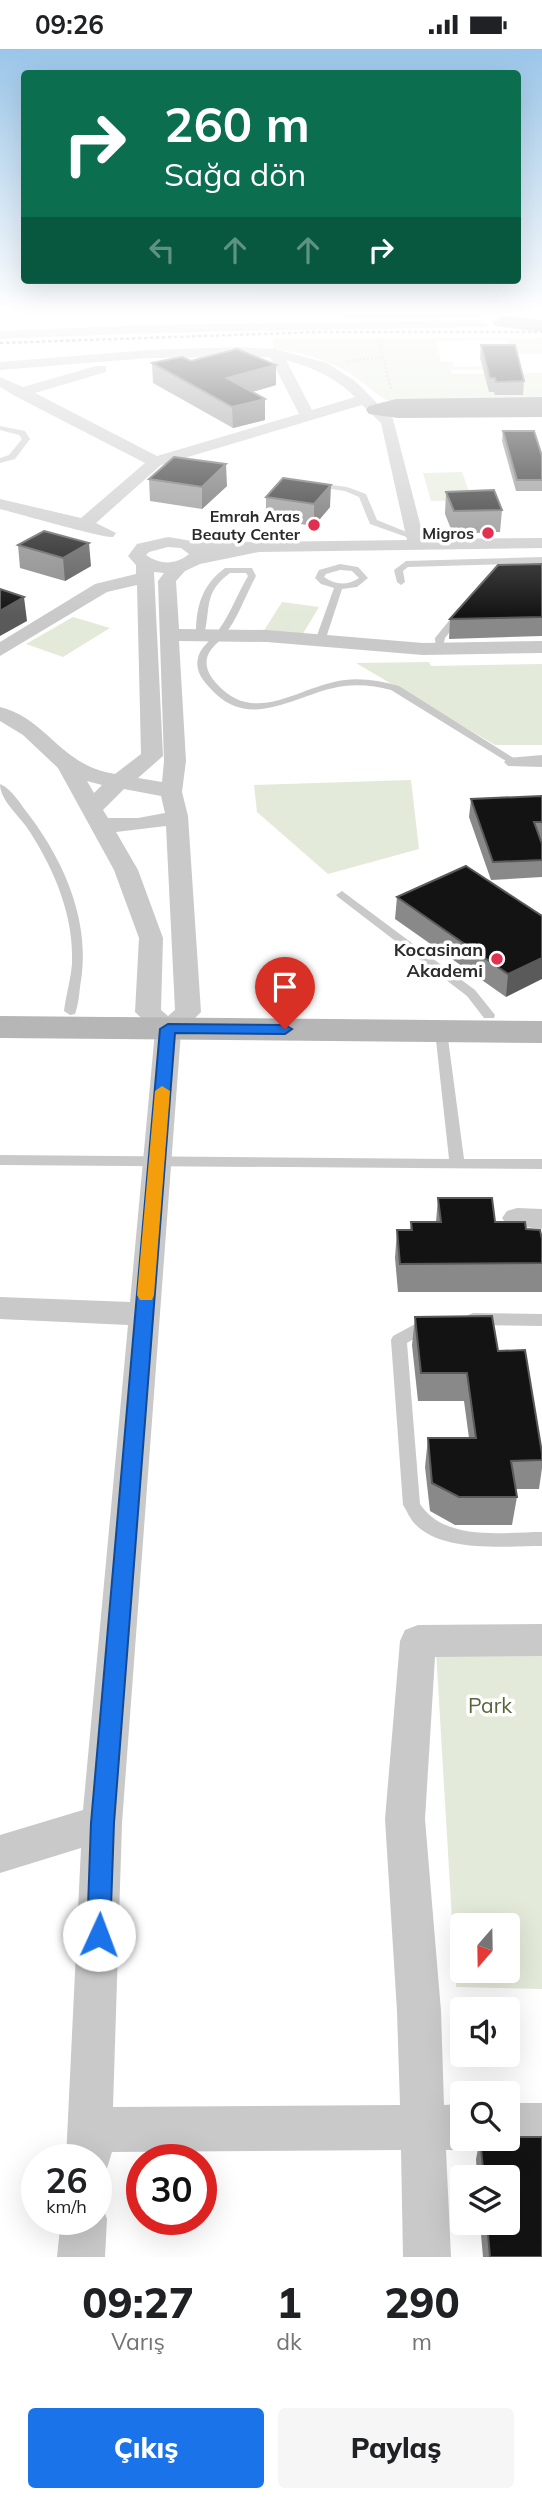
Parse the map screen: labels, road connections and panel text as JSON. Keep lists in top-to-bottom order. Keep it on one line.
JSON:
{"parks":["Park"],"places":["Emrah Aras Beauty Center","Migros","Kocasinan Akademi"],"north":"bottom","page":{"status":"09:26","turn":["260 m","Sağa dön"],"speed":"26 km/h","limit":"30","eta":["09:27","Varış","1","dk","290","m"],"buttons":["Çıkış","Paylaş"]}}
